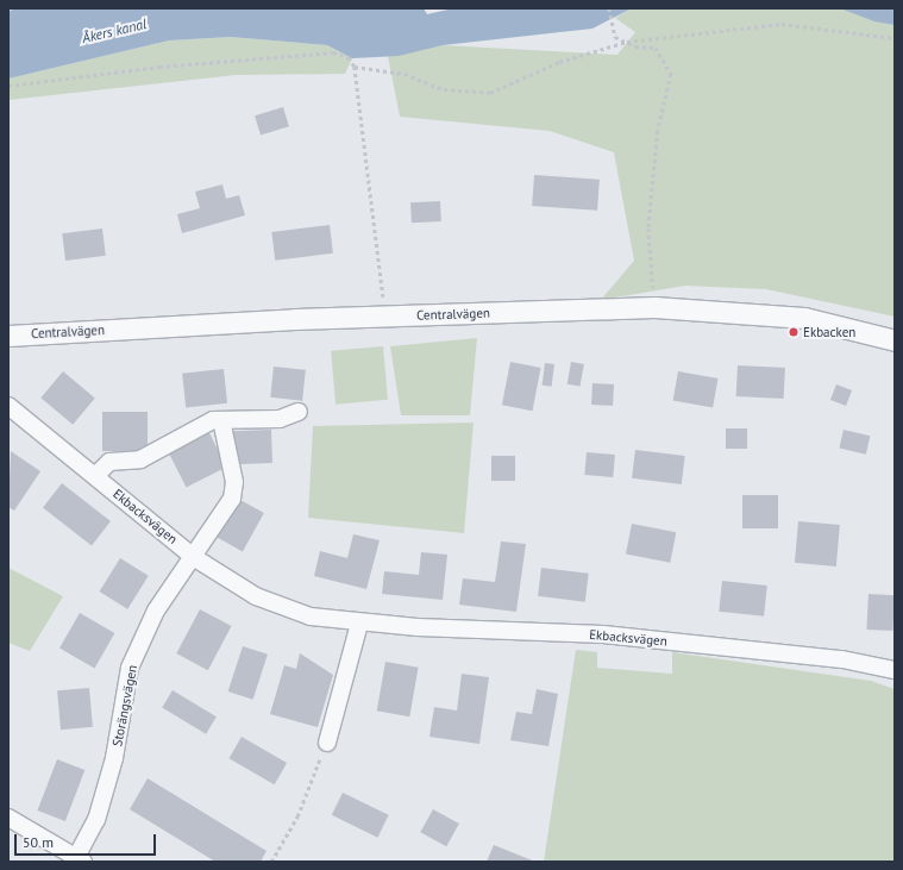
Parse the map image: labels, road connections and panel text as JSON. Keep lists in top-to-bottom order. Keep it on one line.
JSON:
{"streets":{"street":["Centralvägen","Ekbacksvägen","Storängsvägen"]},"crossings":[["Ekbacksvägen","Storängsvägen"]],"water":["Åkers kanal"],"places":["Ekbacken"],"scale_bar":"50 m"}
